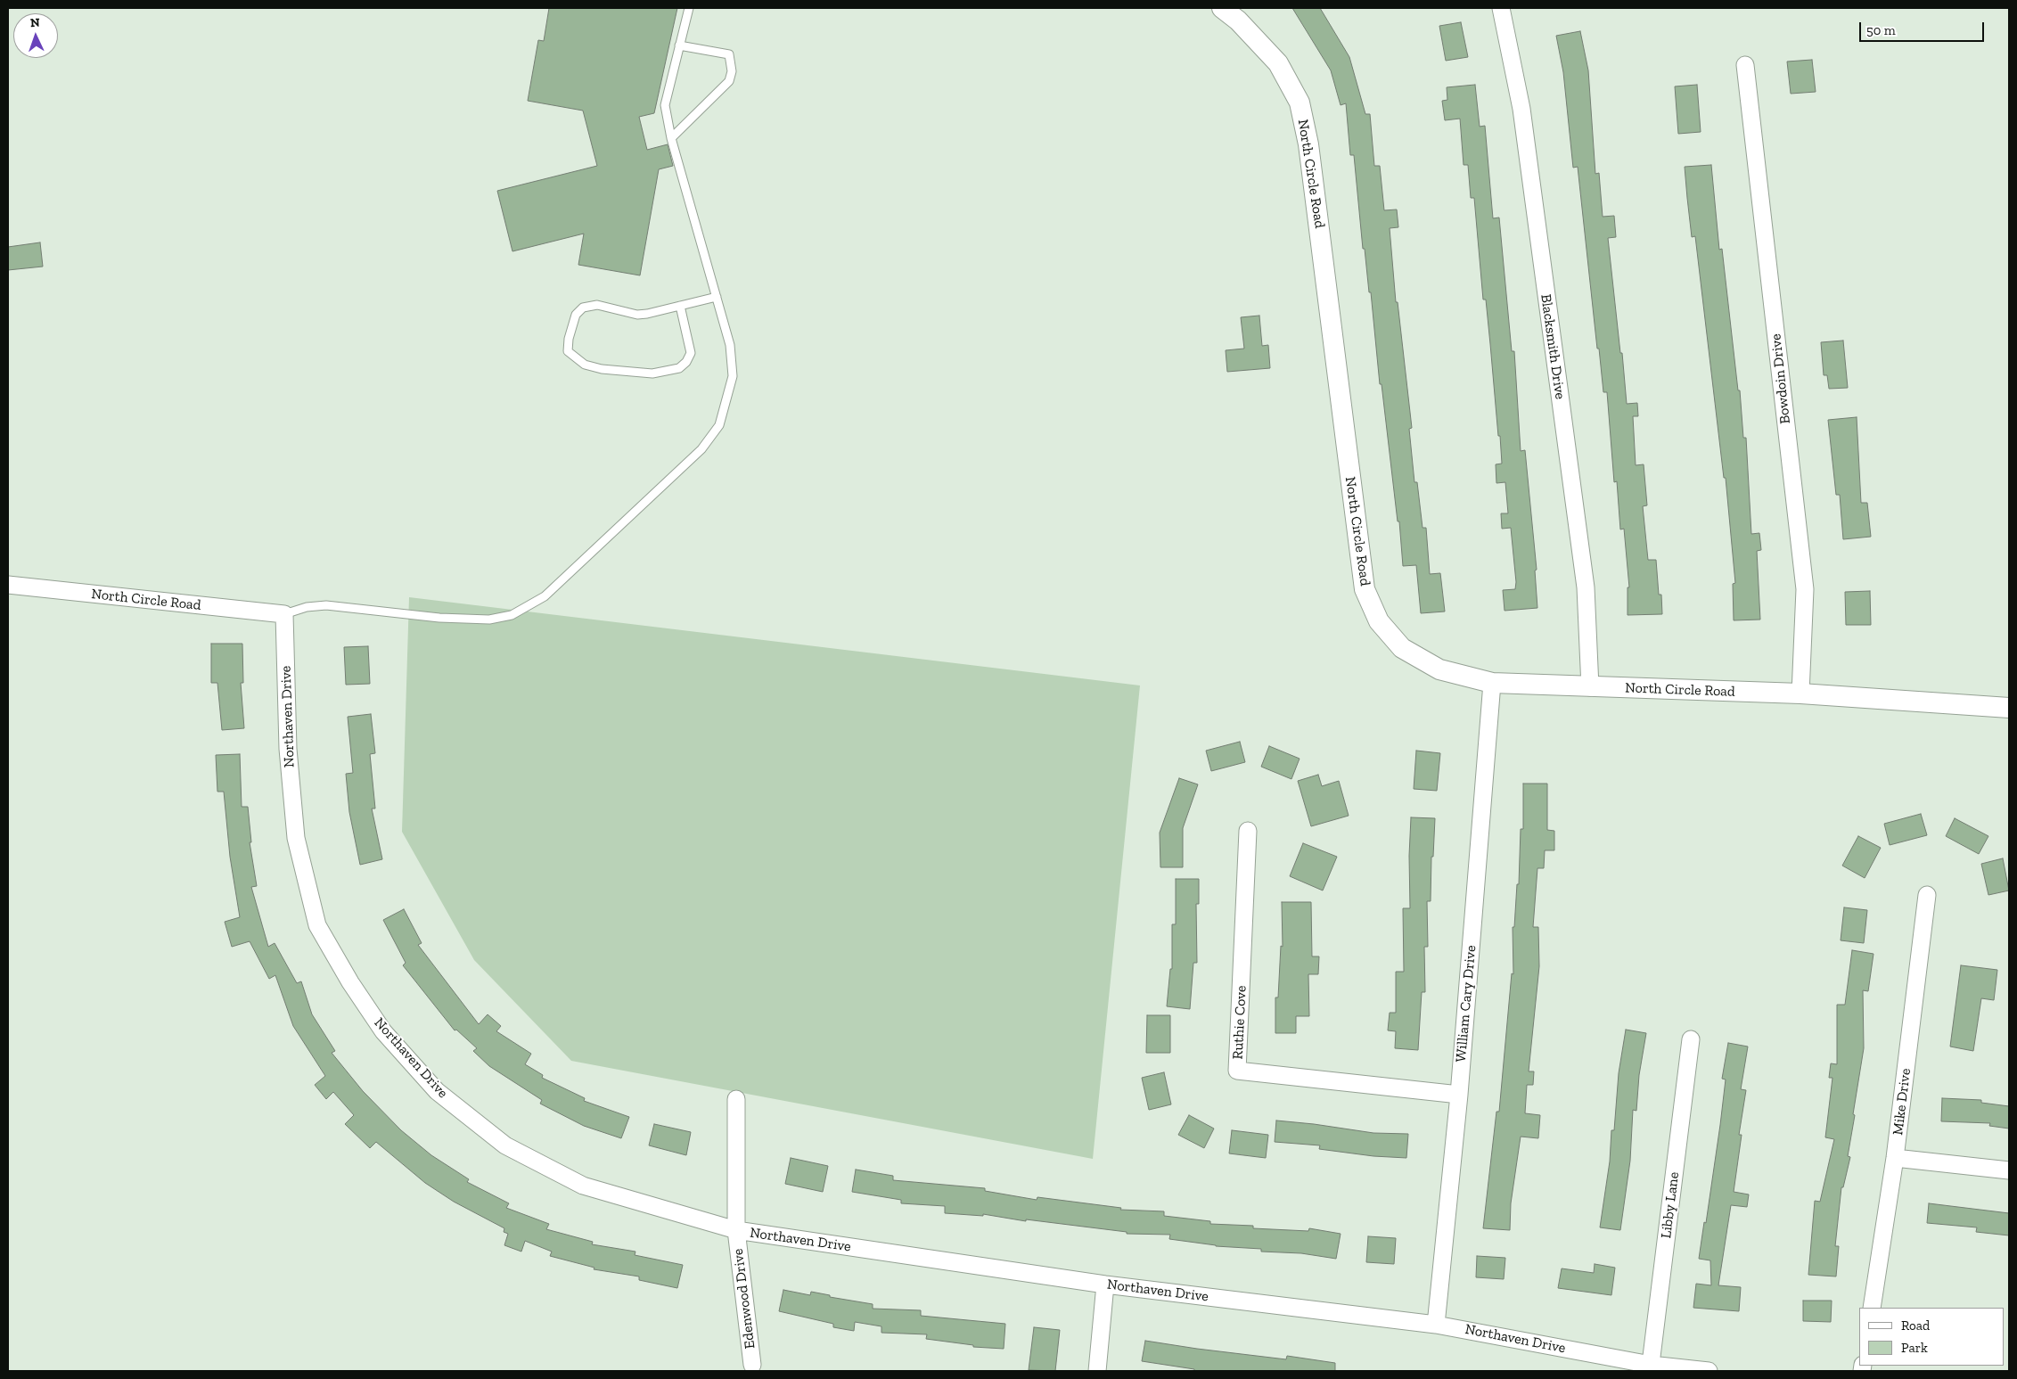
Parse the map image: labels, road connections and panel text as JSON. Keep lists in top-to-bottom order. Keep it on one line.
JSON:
{"streets":{"street":["North Circle Road","Blacksmith Drive","Bowdoin Drive","Northaven Drive","William Cary Drive","Ruthie Cove","Mike Drive","Libby Lane","Edenwood Drive"]},"crossings":[["North Circle Road","Blacksmith Drive"],["North Circle Road","Bowdoin Drive"],["North Circle Road","Northaven Drive"],["North Circle Road","William Cary Drive"],["Northaven Drive","William Cary Drive"],["Northaven Drive","Libby Lane"],["Northaven Drive","Edenwood Drive"],["William Cary Drive","Ruthie Cove"]],"legend":["Road","Park"],"scale_bar":"50 m","north":"top"}
